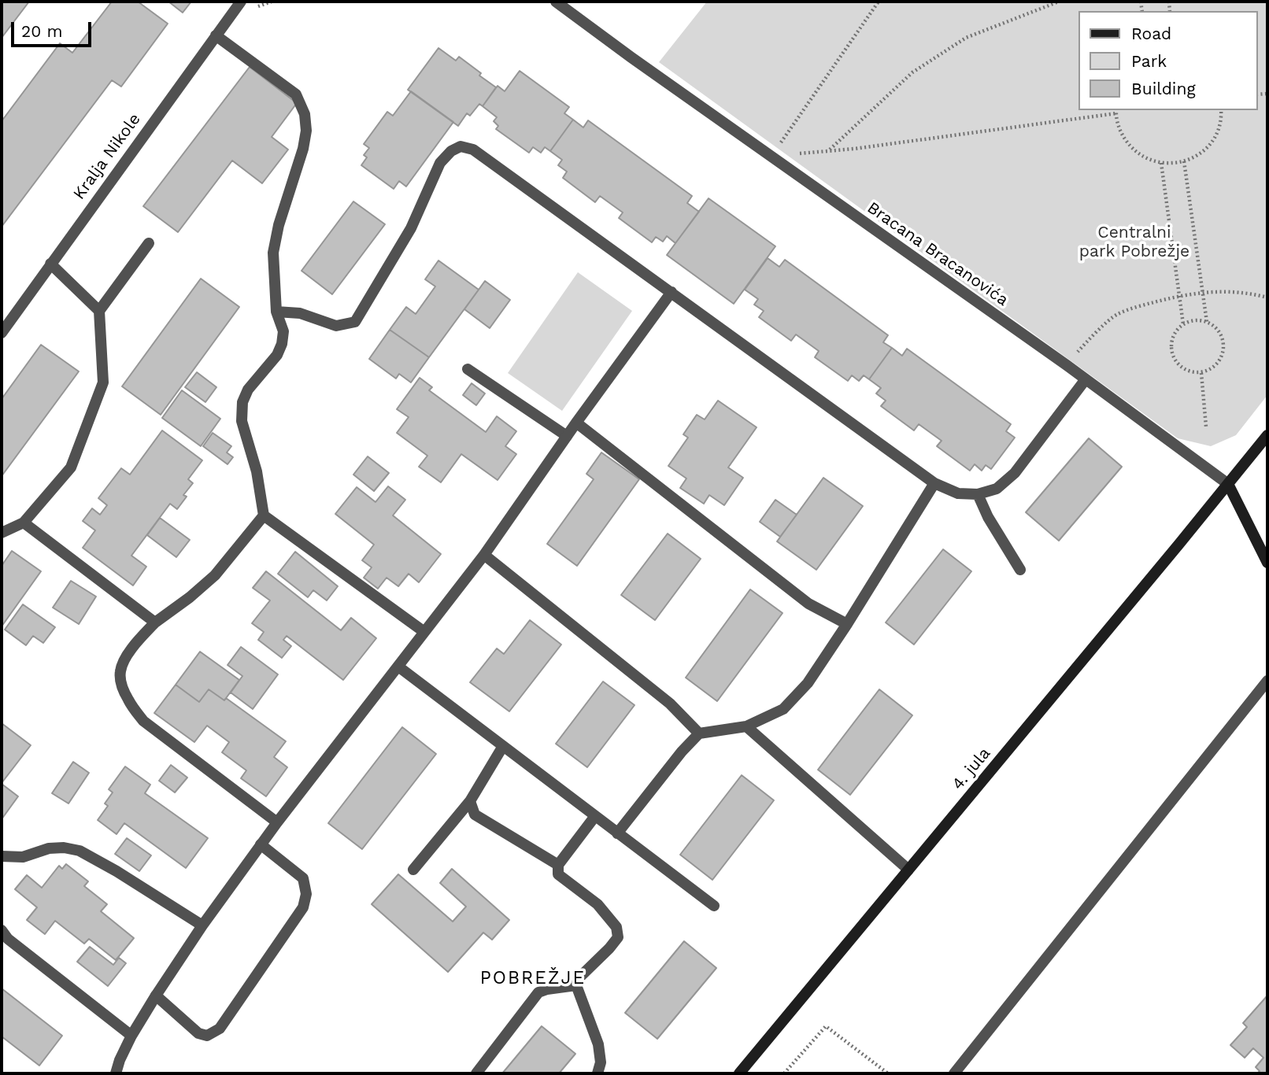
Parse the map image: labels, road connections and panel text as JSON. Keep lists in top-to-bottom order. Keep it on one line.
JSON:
{"streets":{"main road":["Bracana Bracanovića","4. jula"],"street":["Kralja Nikole"]},"crossings":[["Bracana Bracanovića","4. jula"]],"districts":["POBREŽJE"],"parks":["Centralni park Pobrežje"],"legend":["Road","Park","Building"],"scale_bar":"20 m"}
